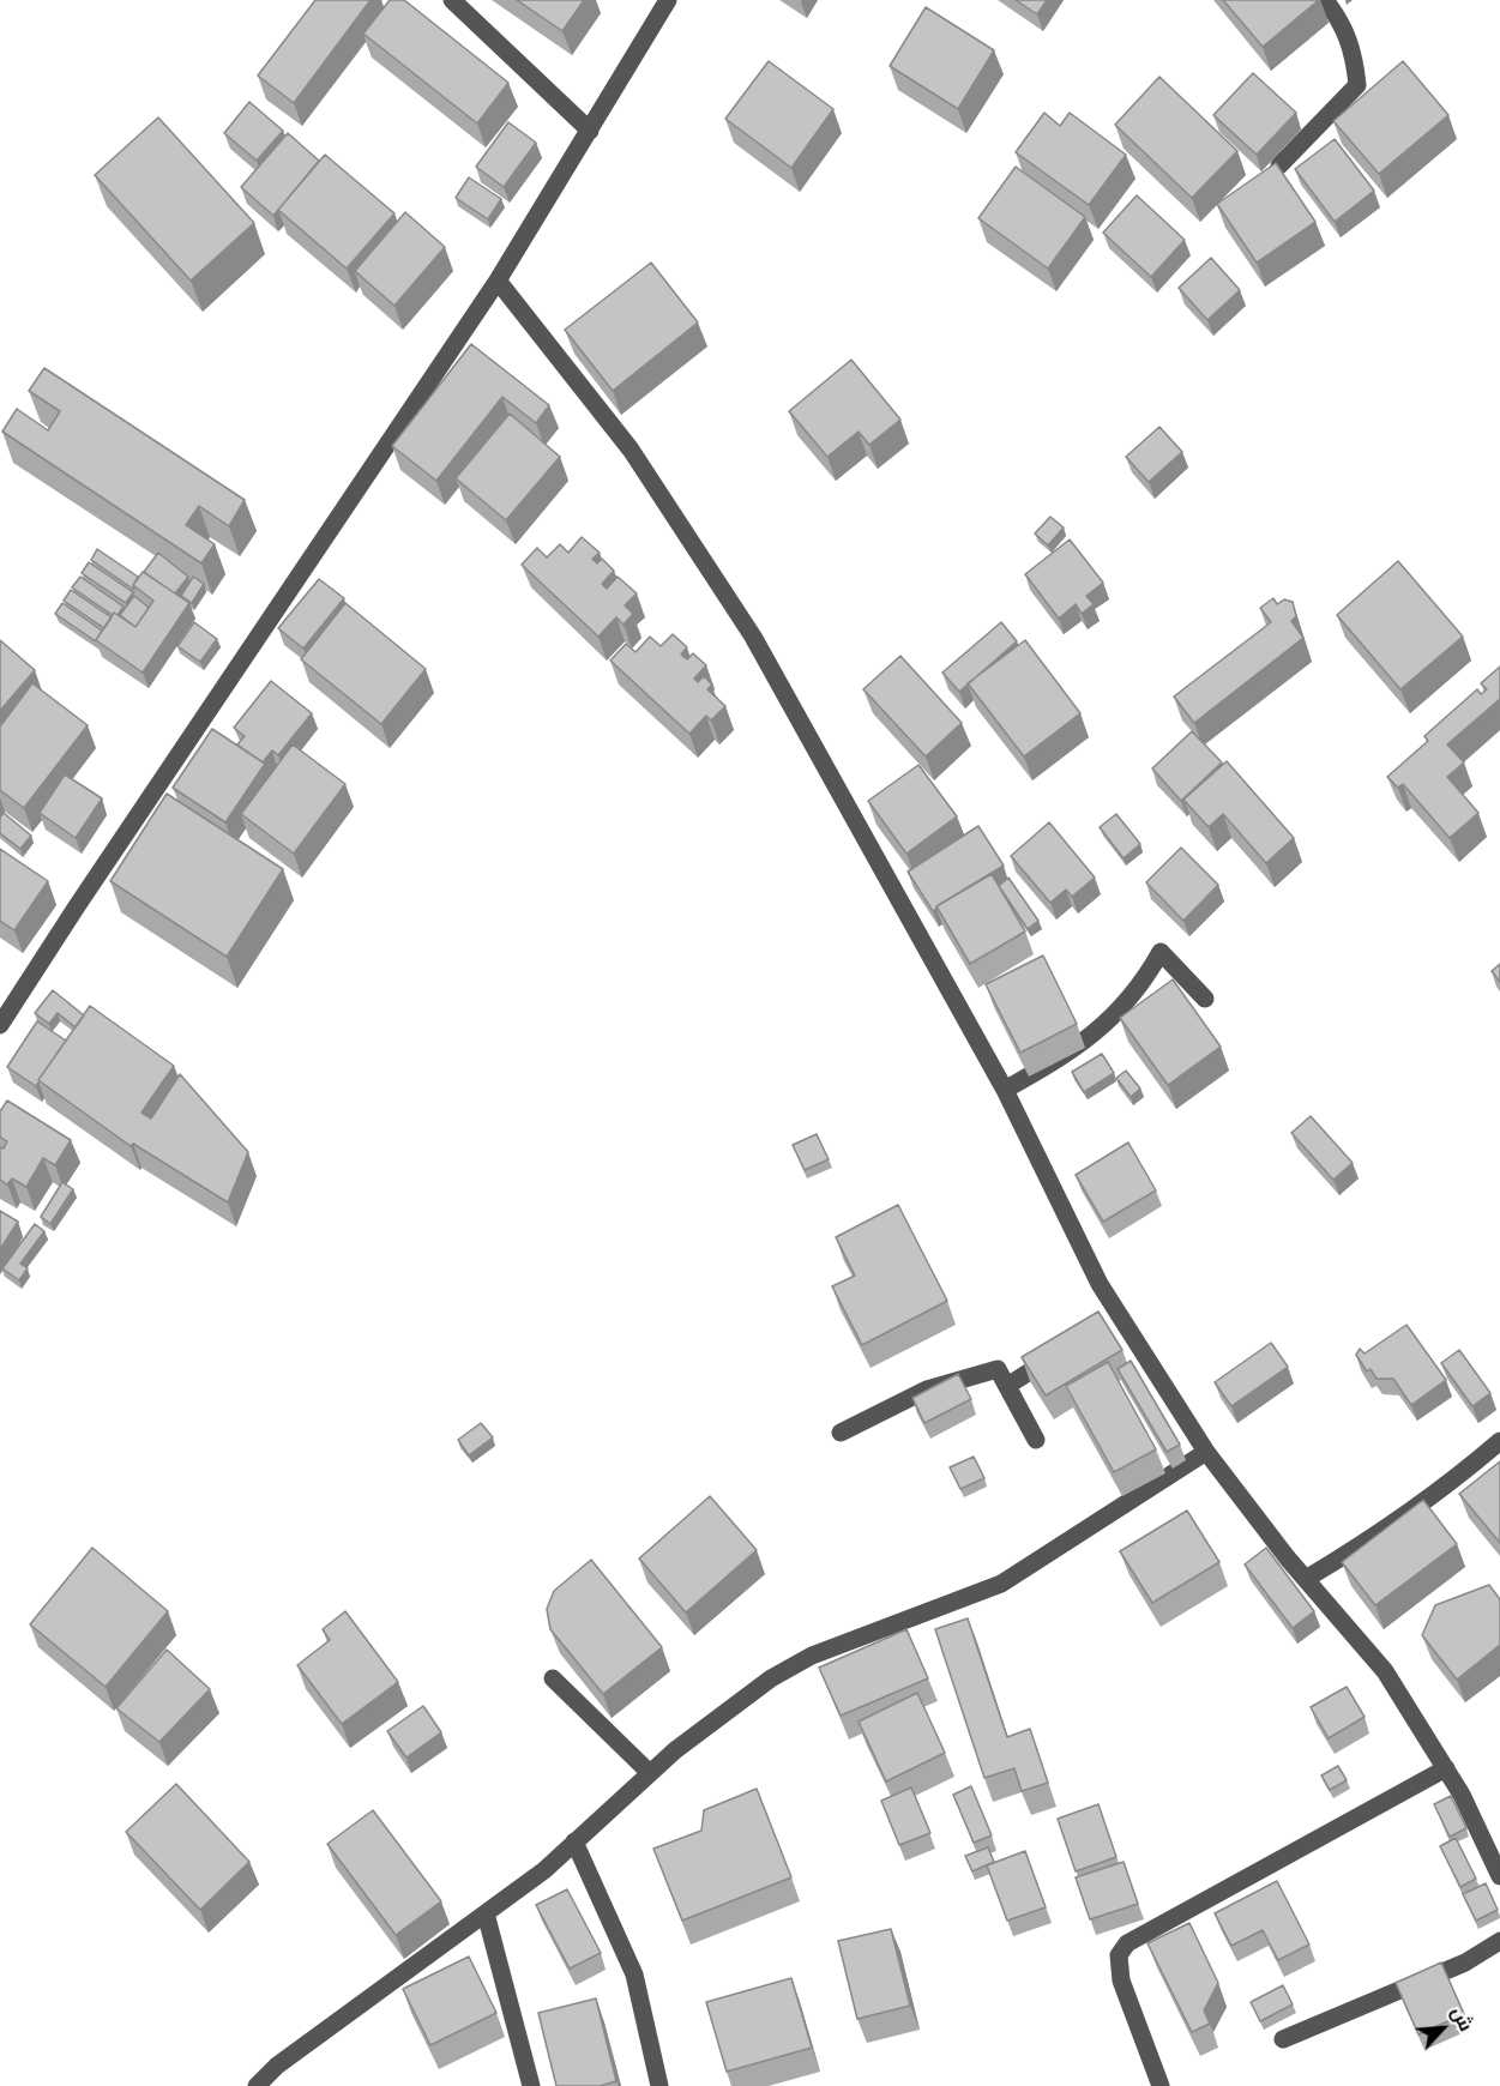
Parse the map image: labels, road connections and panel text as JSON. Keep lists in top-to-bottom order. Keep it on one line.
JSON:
{"north":"top right"}
